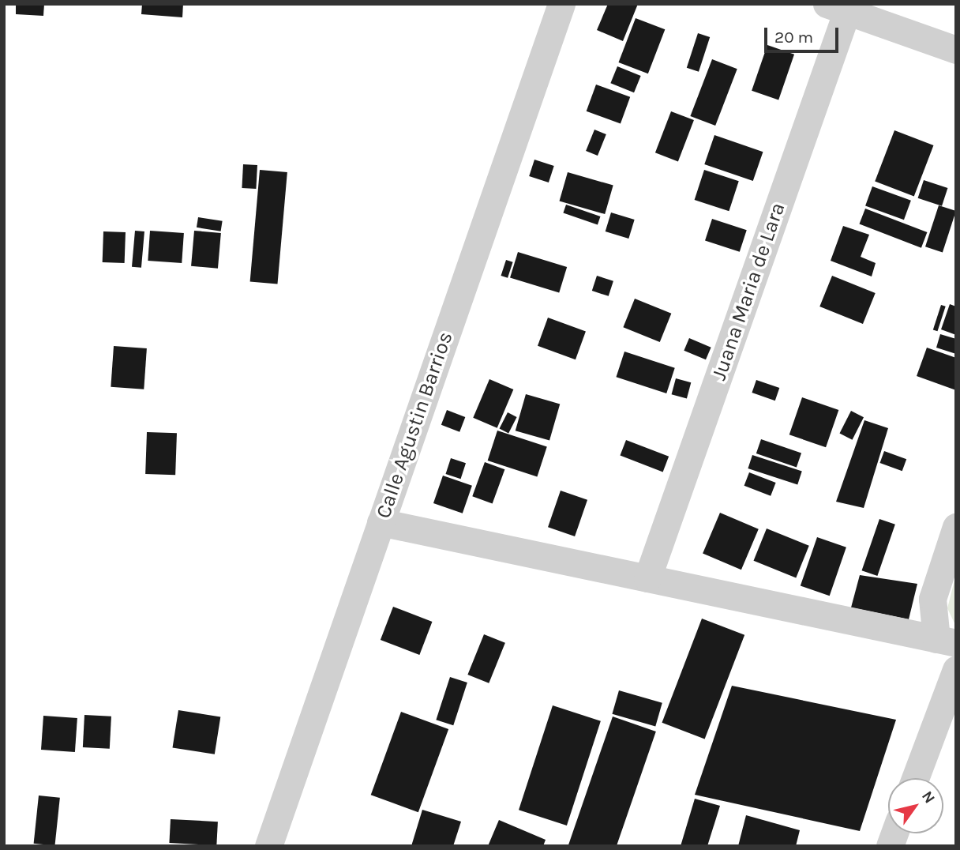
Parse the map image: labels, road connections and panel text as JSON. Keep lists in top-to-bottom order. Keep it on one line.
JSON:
{"streets":{"street":["Juana Maria de Lara","Calle Agustin Barrios"]},"scale_bar":"20 m","north":"top right"}
